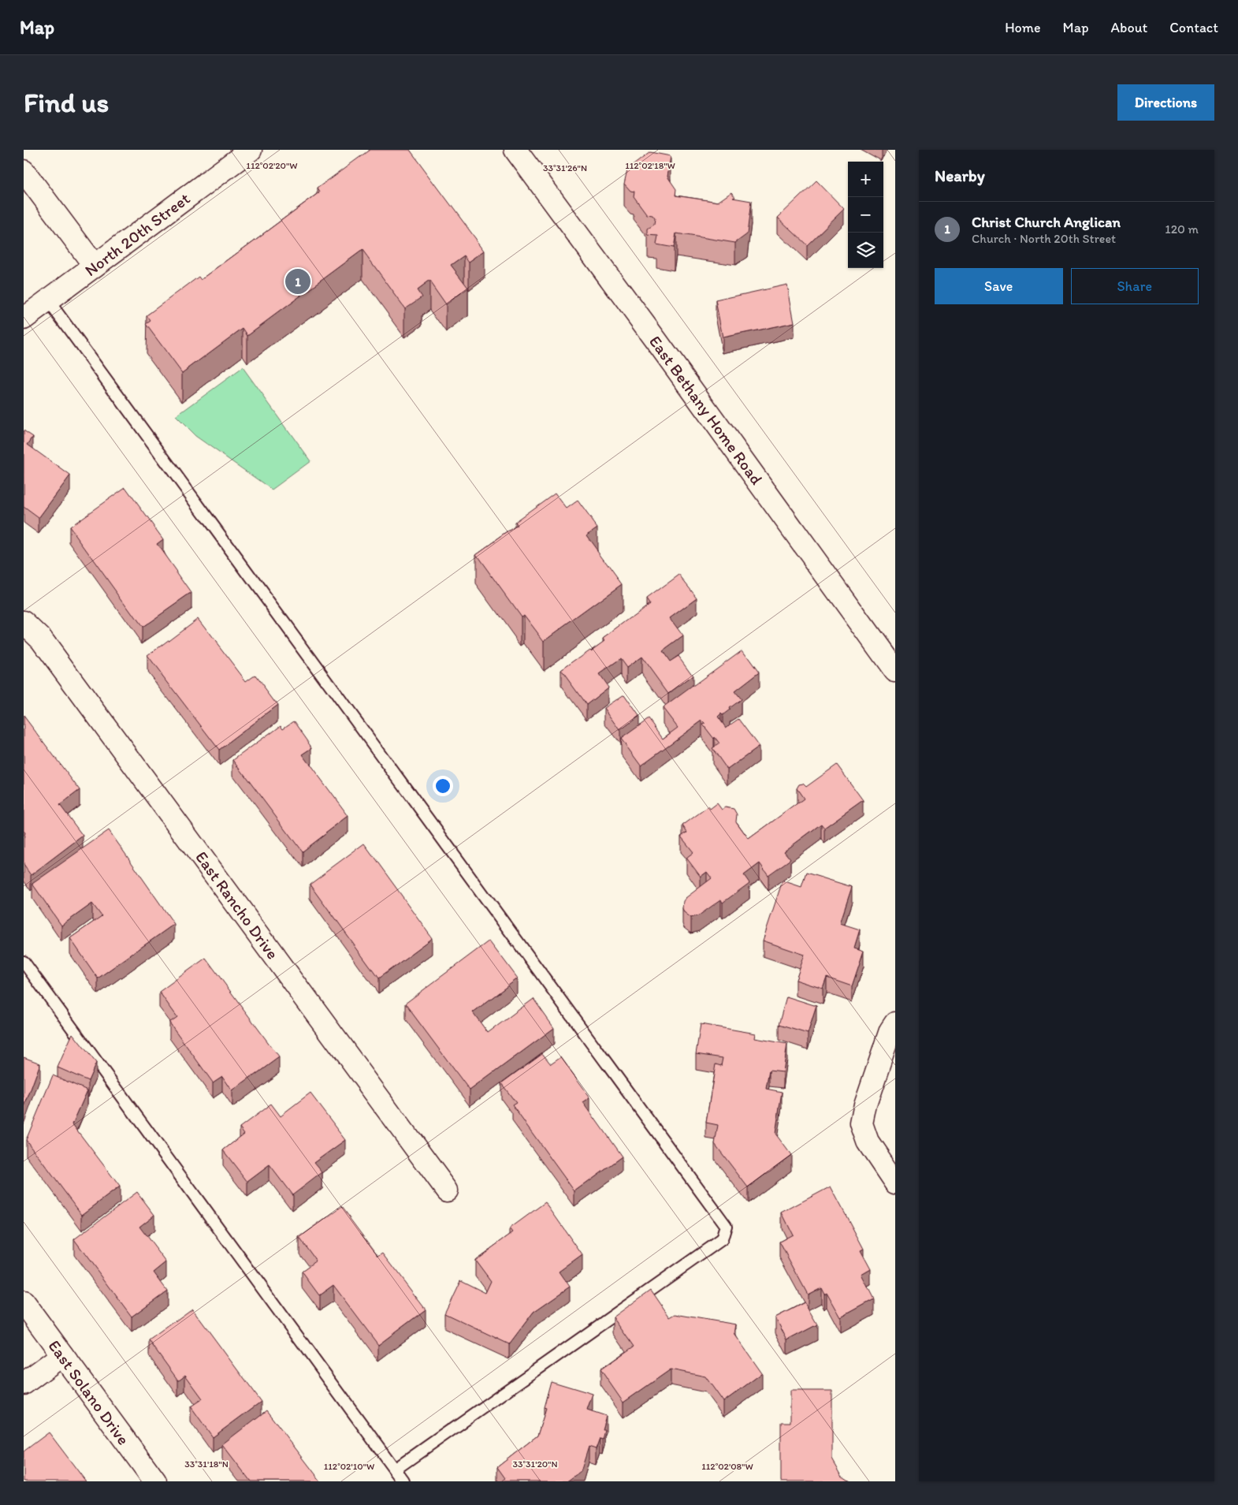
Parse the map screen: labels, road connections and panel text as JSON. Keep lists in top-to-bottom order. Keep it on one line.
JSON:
{"streets":{"street":["North 20th Street","East Bethany Home Road","East Rancho Drive","East Solano Drive"]},"page":{"header":"Map","nav":["Home","Map","About","Contact"],"buttons":["Directions",["Save","Share"]],"title":"Find us","heading":"Nearby","map_buttons":["+","−"],"list":[{"mark":"1","name":"Christ Church Anglican","note":"Church · North 20th Street","value":"120 m"}],"pins":"1"},"coordinates":["112°02'18\"W","112°02'20\"W","33°31'26\"N","33°31'18\"N","33°31'20\"N","112°02'10\"W","112°02'08\"W"]}
